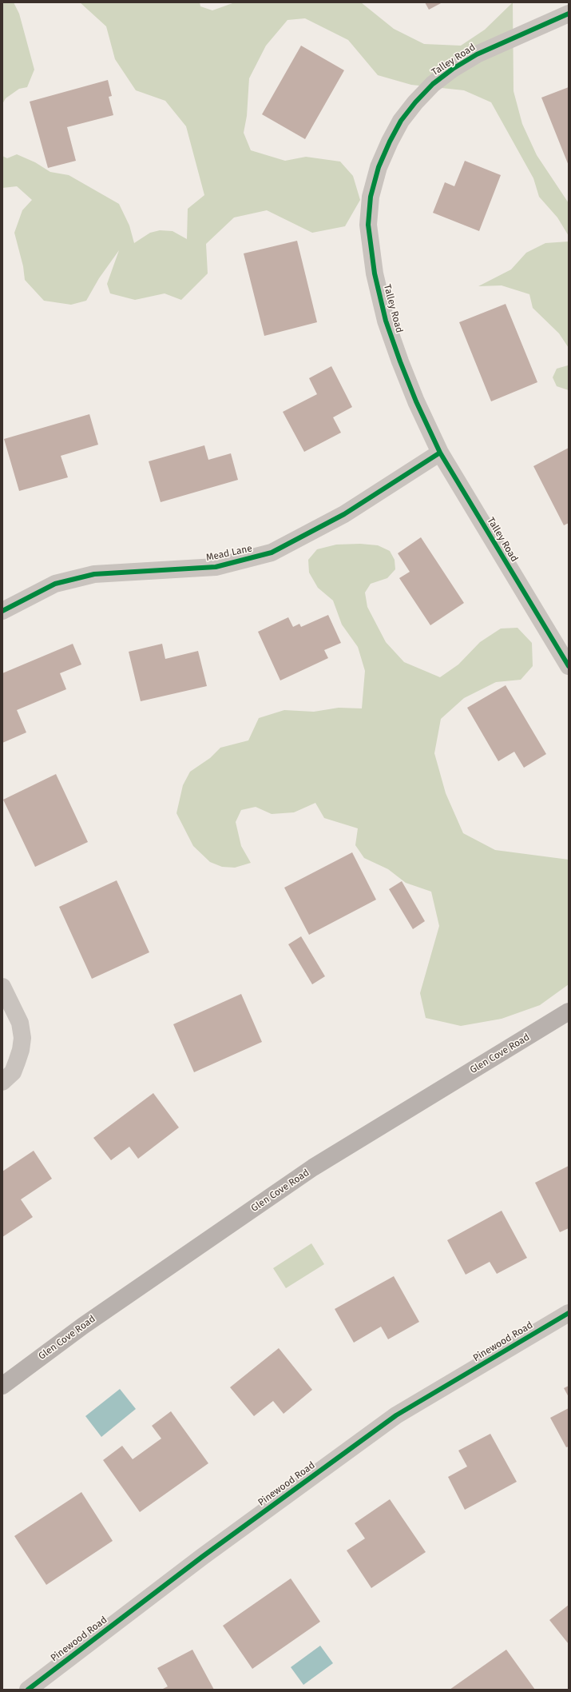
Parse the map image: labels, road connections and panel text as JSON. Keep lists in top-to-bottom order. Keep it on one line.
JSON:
{"streets":{"main road":["Glen Cove Road"],"street":["Talley Road","Mead Lane","Pinewood Road"]},"crossings":[["Talley Road","Mead Lane"]]}
